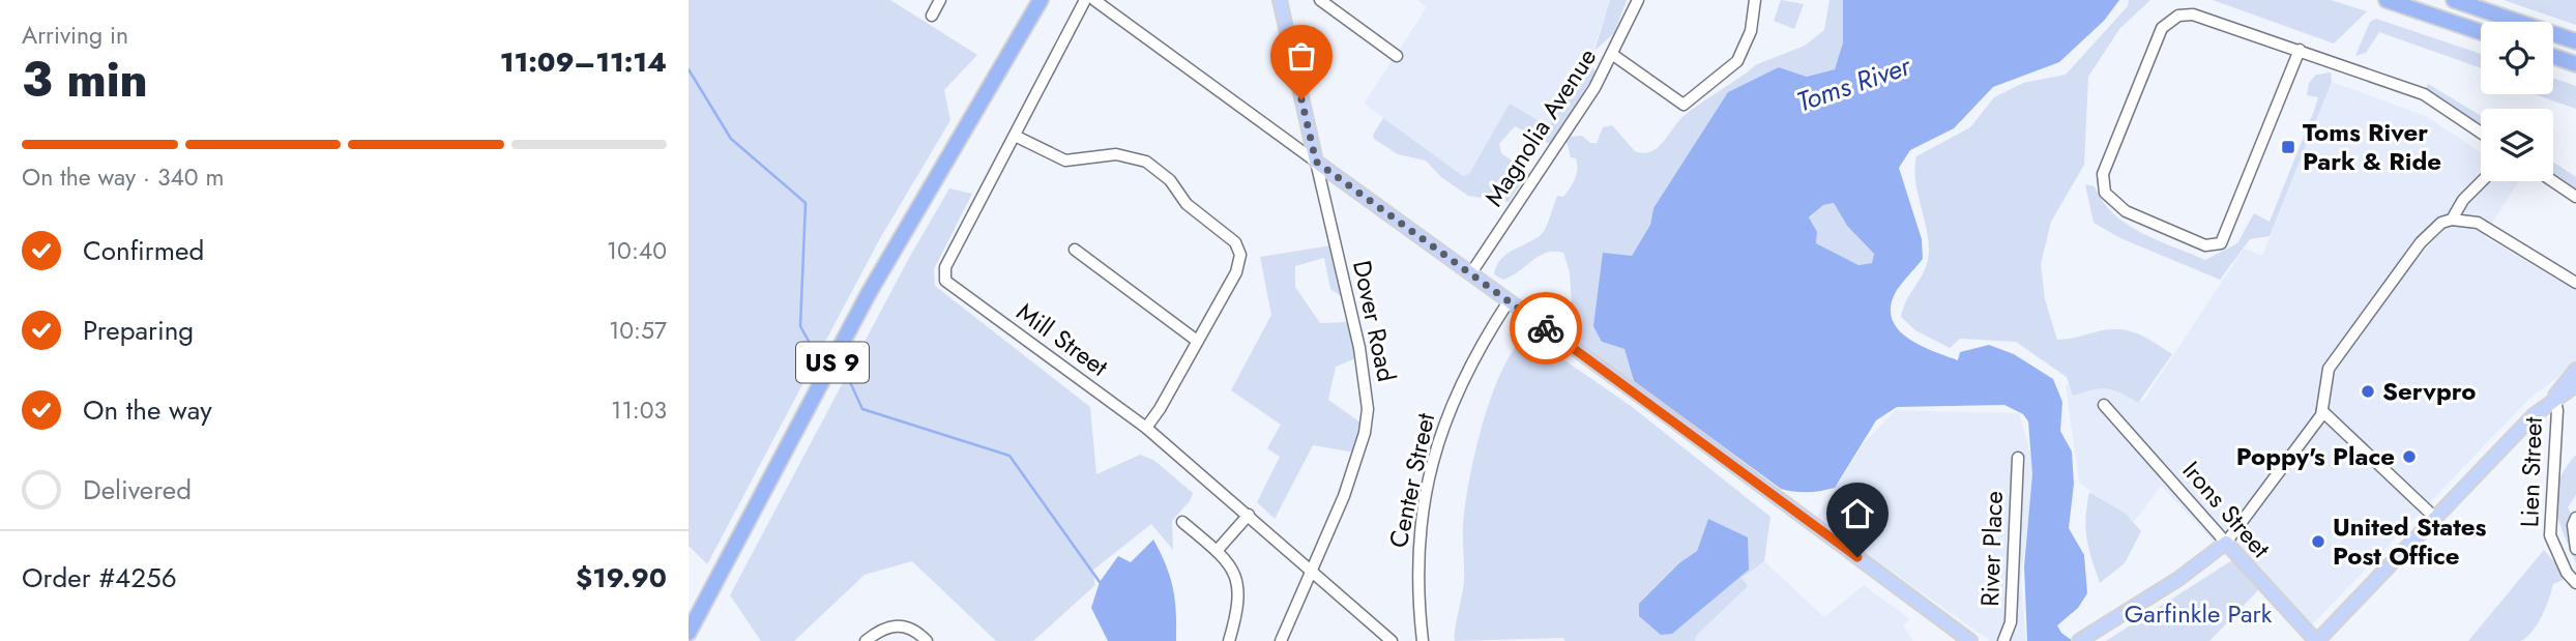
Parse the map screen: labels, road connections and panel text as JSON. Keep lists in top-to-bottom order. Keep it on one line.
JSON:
{"streets":{"highway":["US 9"],"main road":["Dover Road","Irons Street"],"street":["Magnolia Avenue","Mill Street","Lien Street","Center Street","River Place"]},"crossings":[["Dover Road","Mill Street"]],"water":["Toms River"],"parks":["Garfinkle Park"],"places":{"transit":["Toms River Park & Ride"],"other":["Servpro","Poppy's Place","United States Post Office"]},"page":{"heading":["3 min","Arriving in","11:09–11:14"],"panel":["Order #4256","$19.90"],"bar":"On the way · 340 m","list":[["Confirmed","10:40"],["Preparing","10:57"],["On the way","11:03"],"Delivered"]}}
